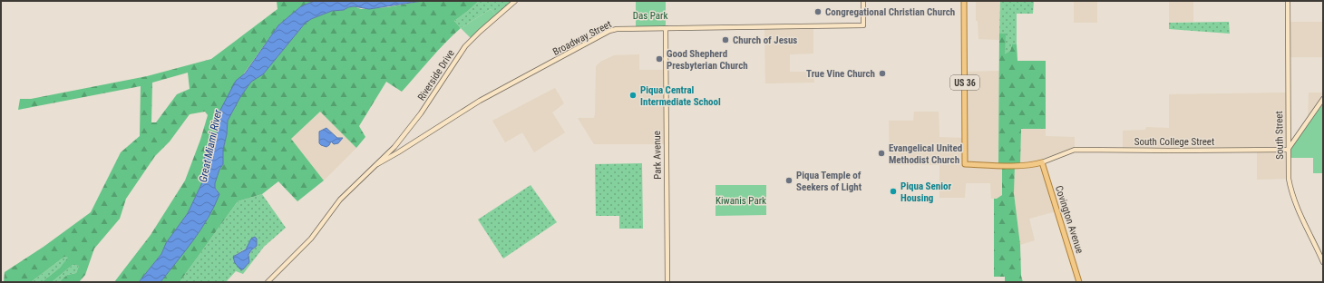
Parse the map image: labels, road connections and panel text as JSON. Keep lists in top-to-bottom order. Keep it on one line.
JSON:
{"streets":{"main road":["US 36","South College Street","Covington Avenue"],"street":["Broadway Street","Riverside Drive","South Street","Park Avenue"]},"crossings":[["Broadway Street","Riverside Drive"],["Broadway Street","Park Avenue"],["South Street","South College Street"],["South College Street","Covington Avenue"]],"water":["Great Miami River"],"parks":["Das Park","Kiwanis Park"],"places":["Congregational Christian Church","Church of Jesus","Good Shepherd Presbyterian Church","True Vine Church","Piqua Central Intermediate School","Evangelical United Methodist Church","Piqua Temple of Seekers of Light","Piqua Senior Housing"]}
